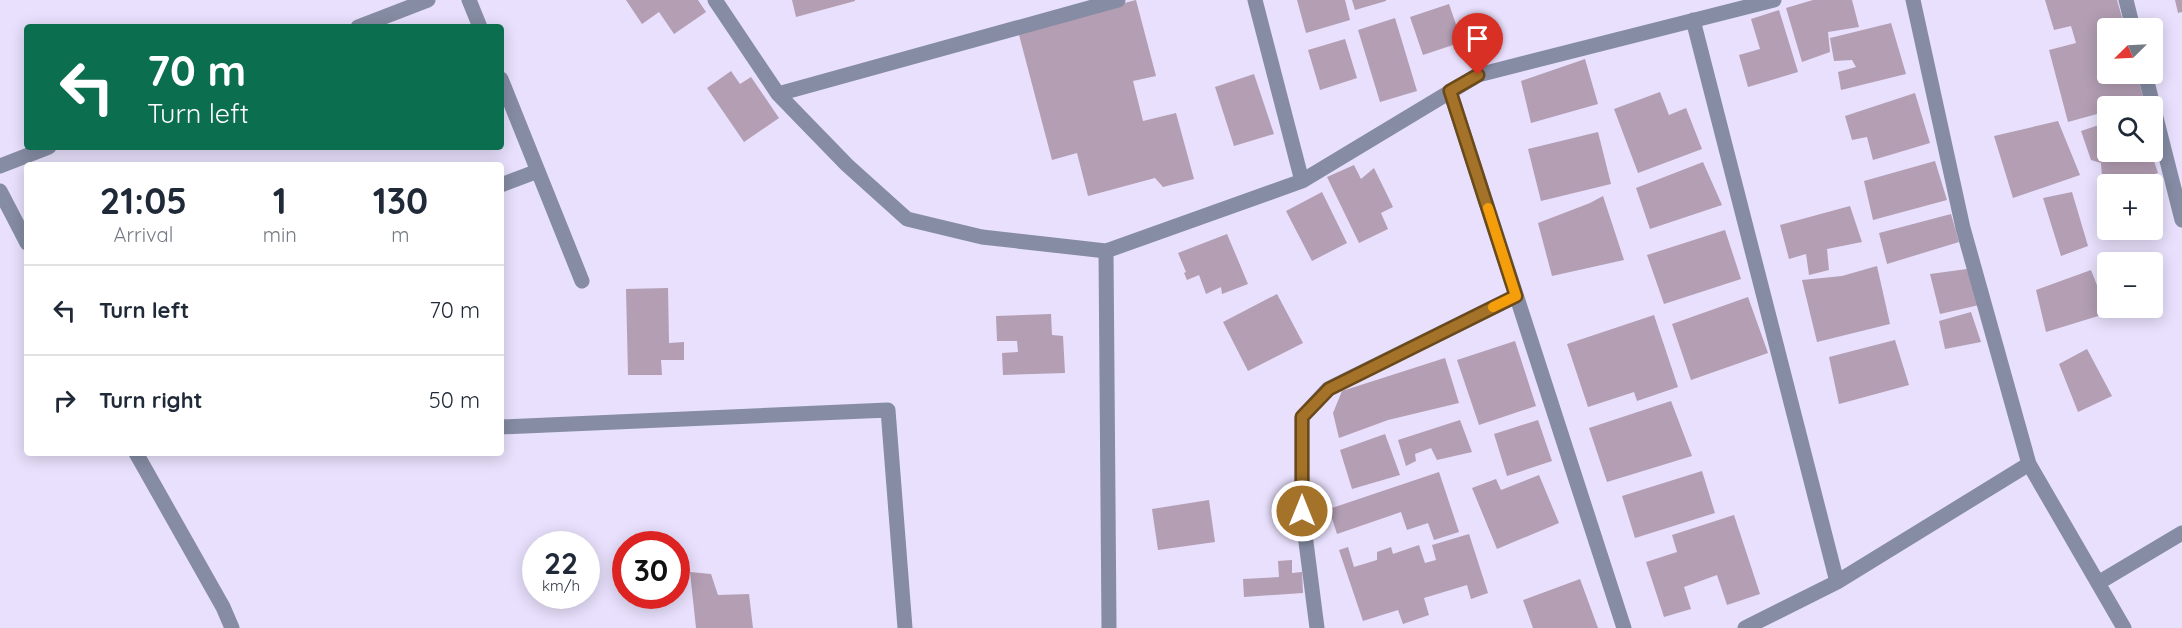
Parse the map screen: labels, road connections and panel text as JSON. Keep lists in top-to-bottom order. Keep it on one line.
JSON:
{"north":"bottom left","page":{"map_buttons":["+","−"],"turn":["70 m","Turn left"],"eta":["21:05","Arrival","1","min","130","m"],"list":[{"name":"Turn left","value":"70 m"},{"name":"Turn right","value":"50 m"}],"speed":"22 km/h","limit":"30"}}
